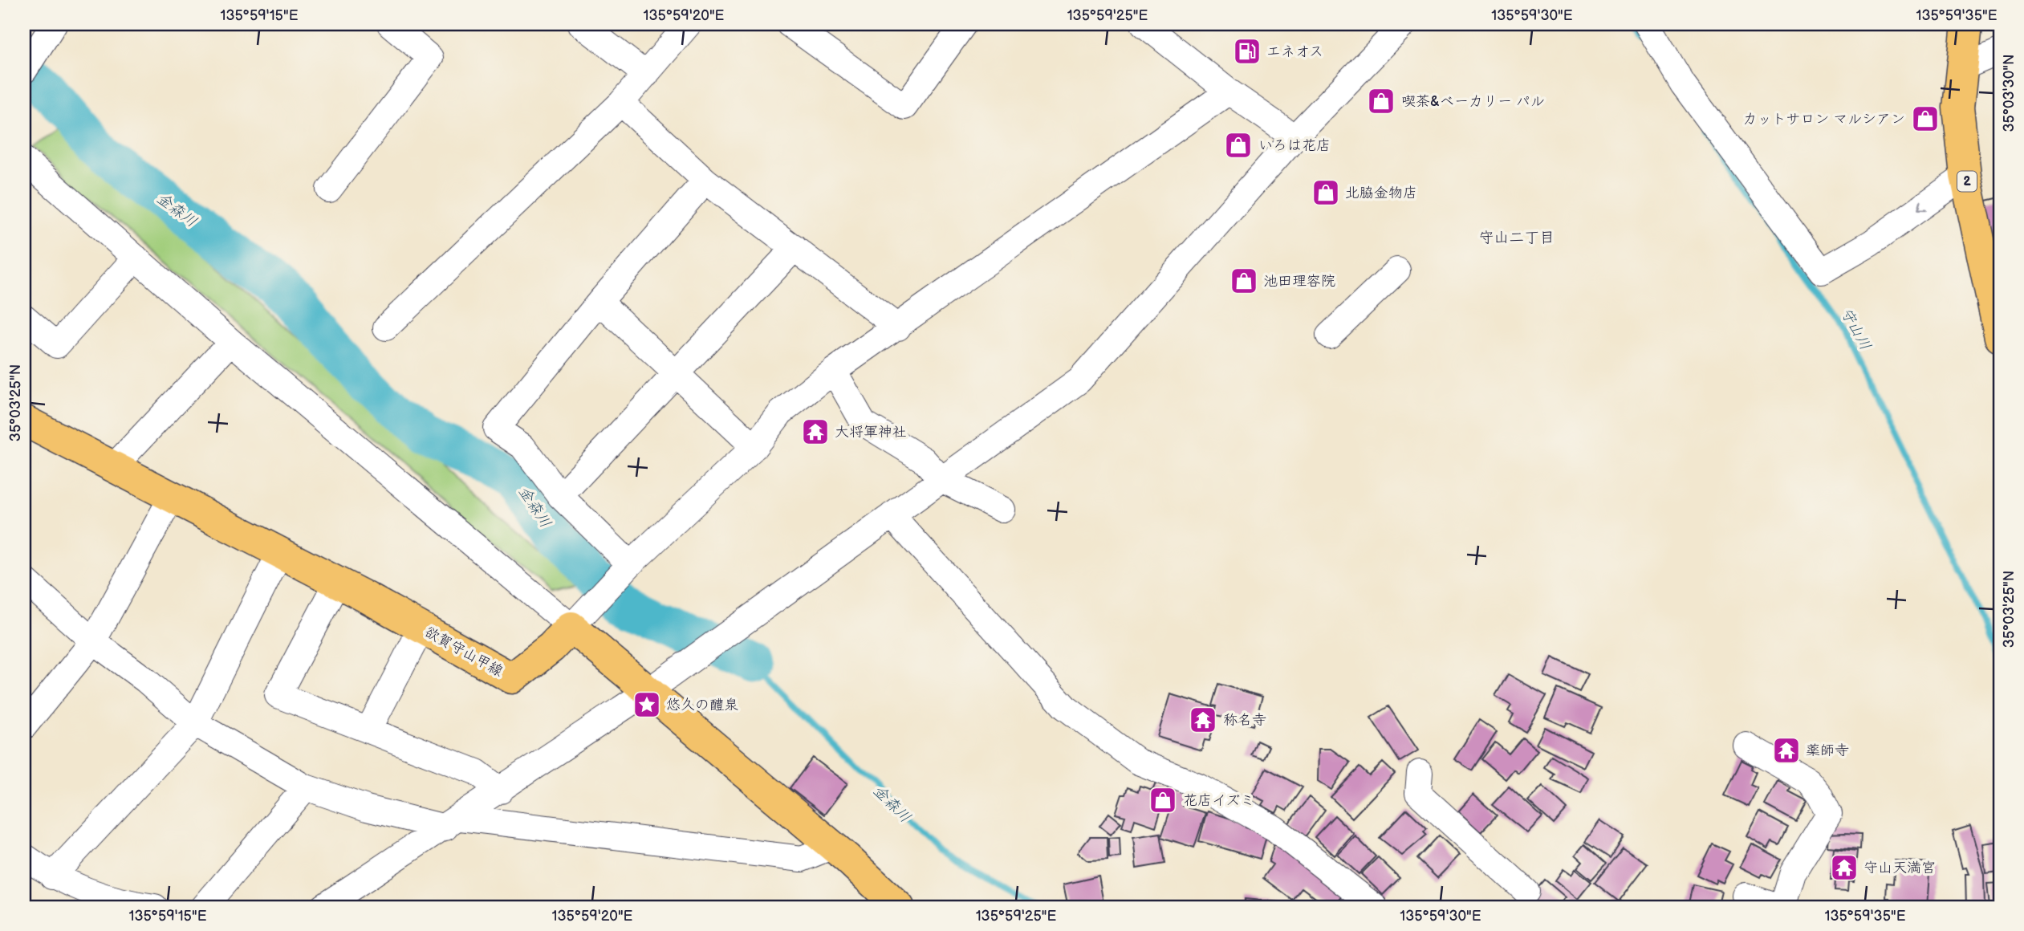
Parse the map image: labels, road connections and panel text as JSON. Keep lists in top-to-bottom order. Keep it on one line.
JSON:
{"streets":{"main road":["2","欲賀守山甲線"]},"districts":["守山二丁目"],"water":["金森川","守山川"],"places":{"fuel station":["エネオス"],"shop":["喫茶&ベーカリー パル","カットサロン マルシアン","いろは花店","北脇金物店","池田理容院","花店イズミ"],"temple":["大将軍神社","称名寺","薬師寺","守山天満宮"],"place":["悠久の醴泉"]},"coordinates":["135°59'15\"E","135°59'20\"E","135°59'25\"E","135°59'30\"E","135°59'35\"E","35°03'30\"N","35°03'25\"N"]}
